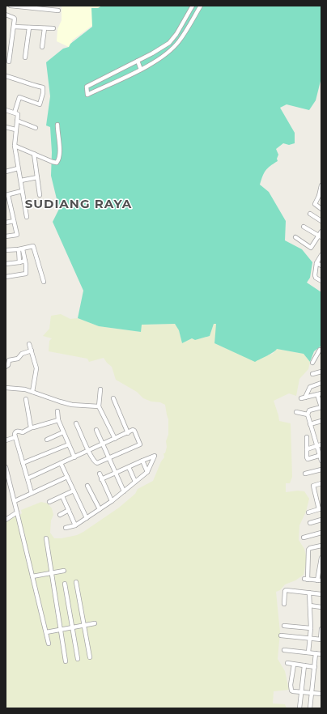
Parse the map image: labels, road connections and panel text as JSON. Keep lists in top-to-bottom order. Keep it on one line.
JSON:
{"districts":["SUDIANG RAYA"]}
